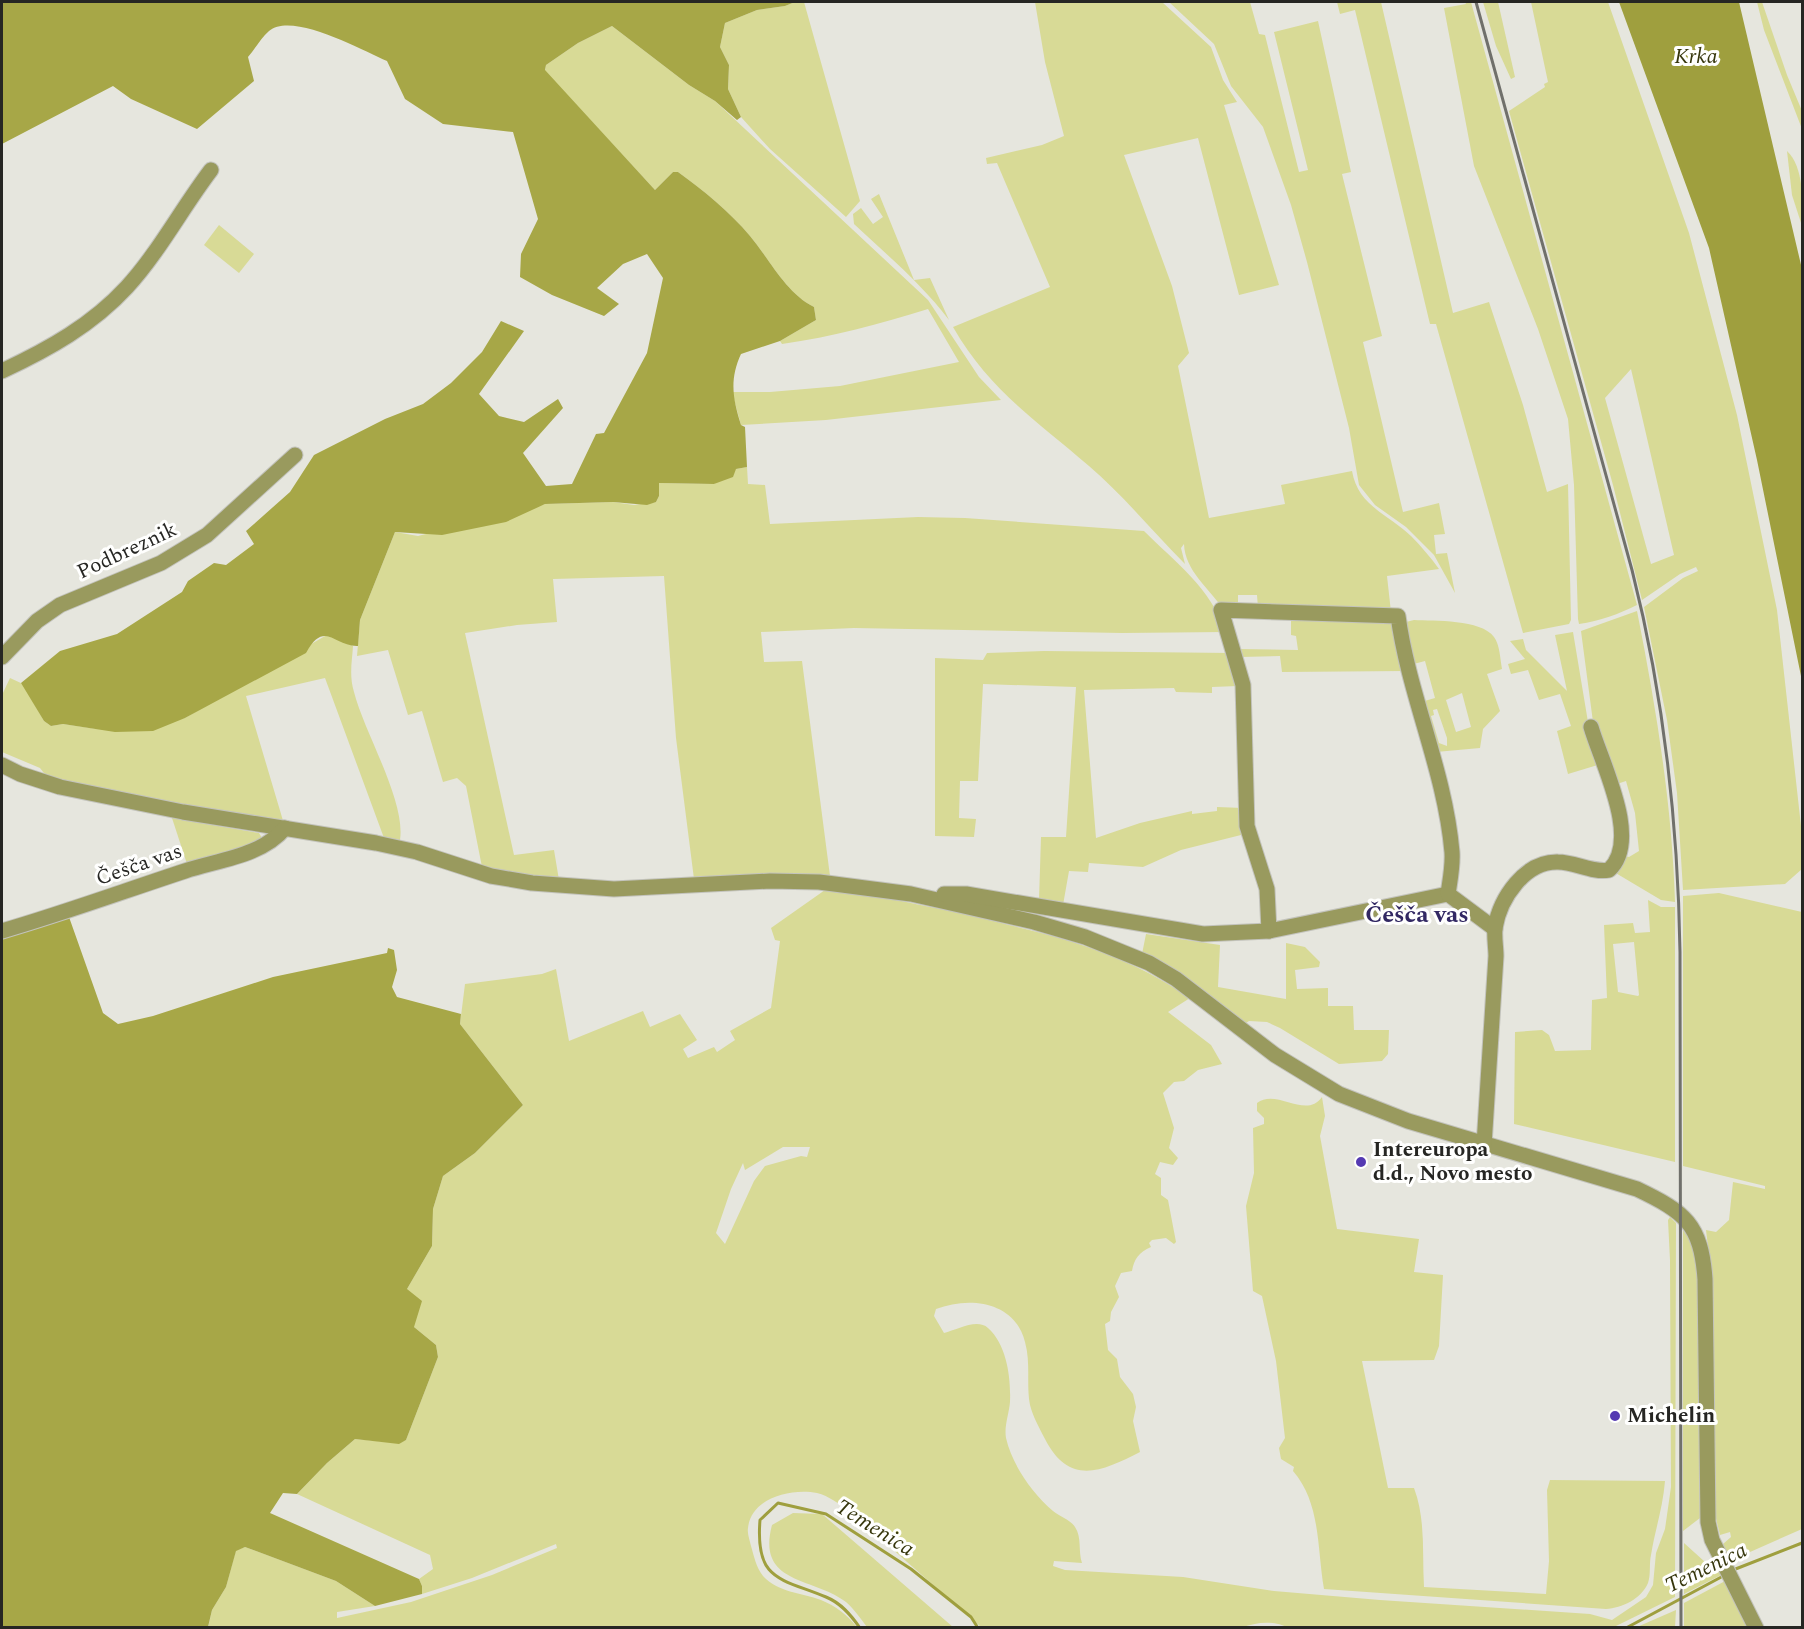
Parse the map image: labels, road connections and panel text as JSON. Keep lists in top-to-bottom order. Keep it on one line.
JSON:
{"streets":{"street":["Podbreznik","Češča vas"]},"districts":["Češča vas"],"water":["Krka","Temenica"],"places":["Intereuropa d.d., Novo mesto","Michelin"]}
